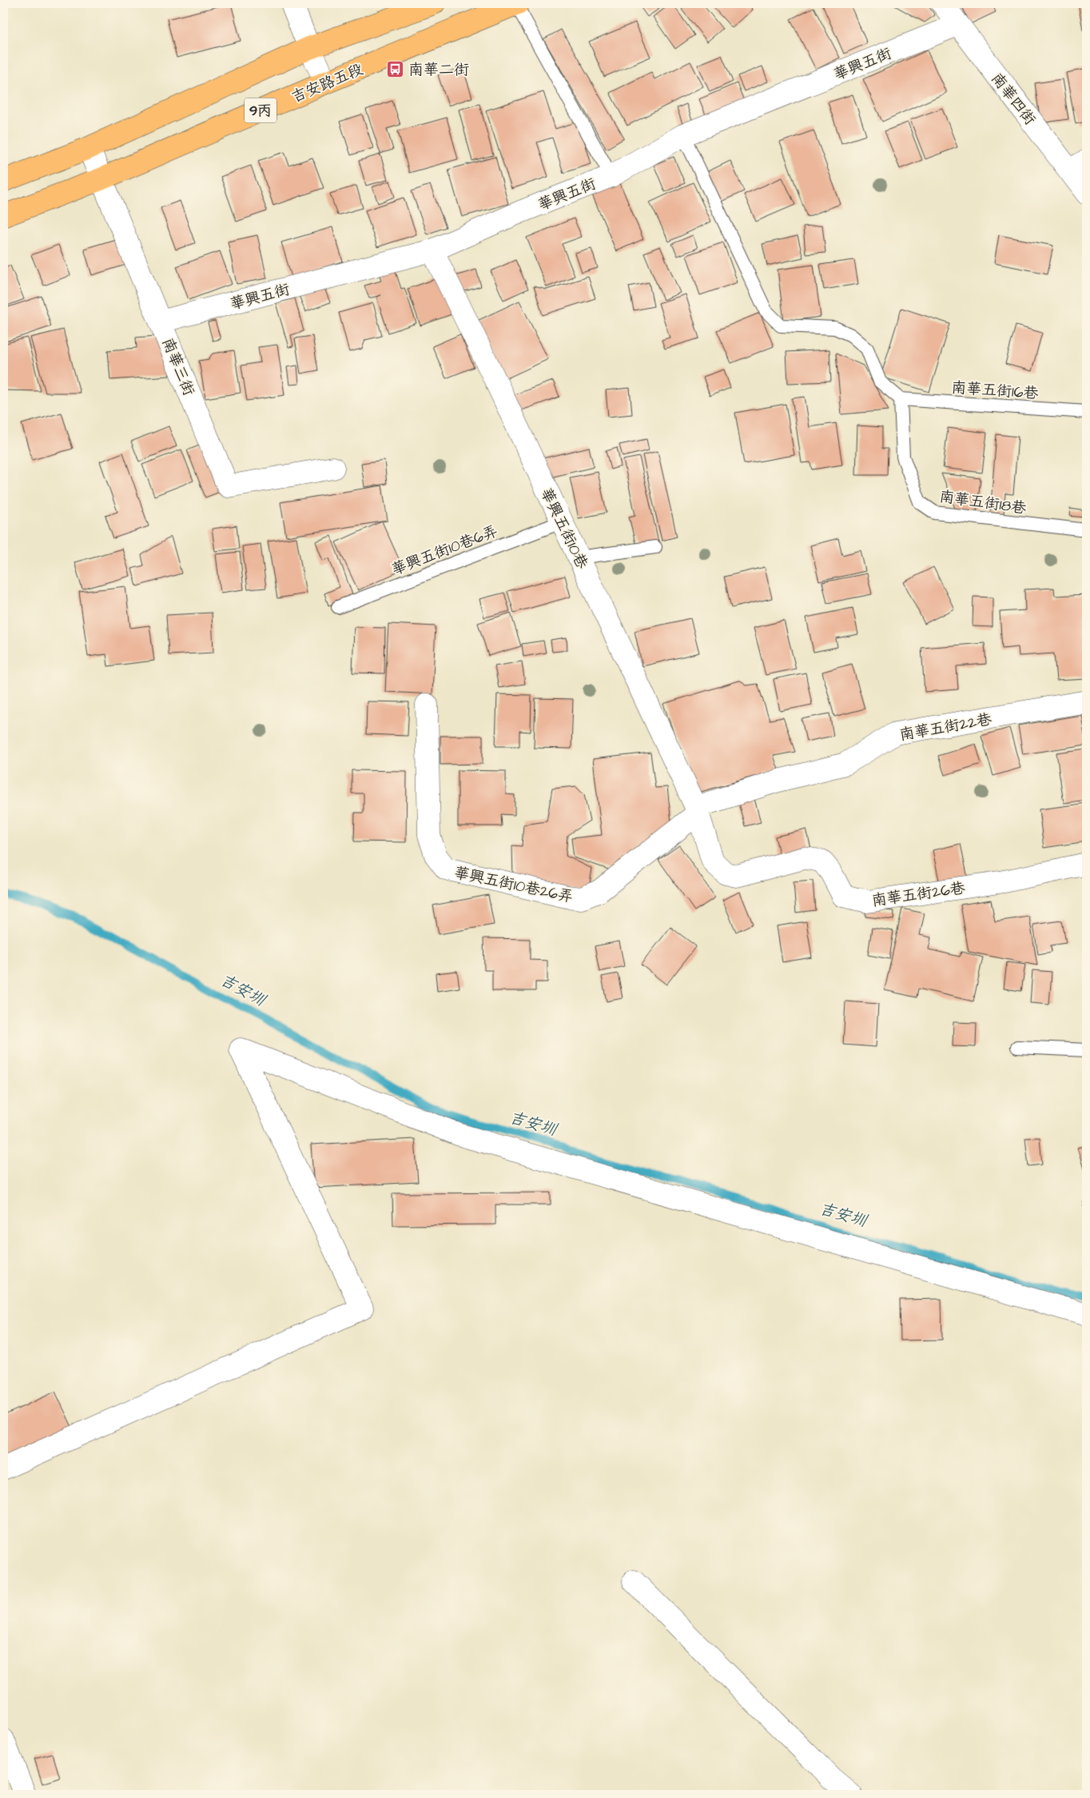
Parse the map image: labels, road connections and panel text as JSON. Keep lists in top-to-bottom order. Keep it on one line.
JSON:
{"streets":{"main road":["吉安路五段","9丙"],"street":["華興五街","南華四街","南華三街","華興五街10巷","南華五街22巷","華興五街10巷26弄","南華五街26巷"],"lane":["南華五街16巷","南華五街18巷","華興五街10巷6弄"]},"crossings":[["華興五街","南華四街"],["華興五街","南華三街"],["華興五街","華興五街10巷"],["吉安路五段","南華三街"],["9丙","南華三街"],["南華五街16巷","南華五街18巷"],["華興五街10巷","華興五街10巷6弄"],["華興五街10巷","南華五街22巷"],["華興五街10巷","華興五街10巷26弄"],["華興五街10巷","南華五街26巷"],["南華五街22巷","華興五街10巷26弄"],["南華五街22巷","南華五街26巷"],["華興五街10巷26弄","南華五街26巷"]],"water":["吉安圳"],"places":{"bus stop":["南華二街"]}}
